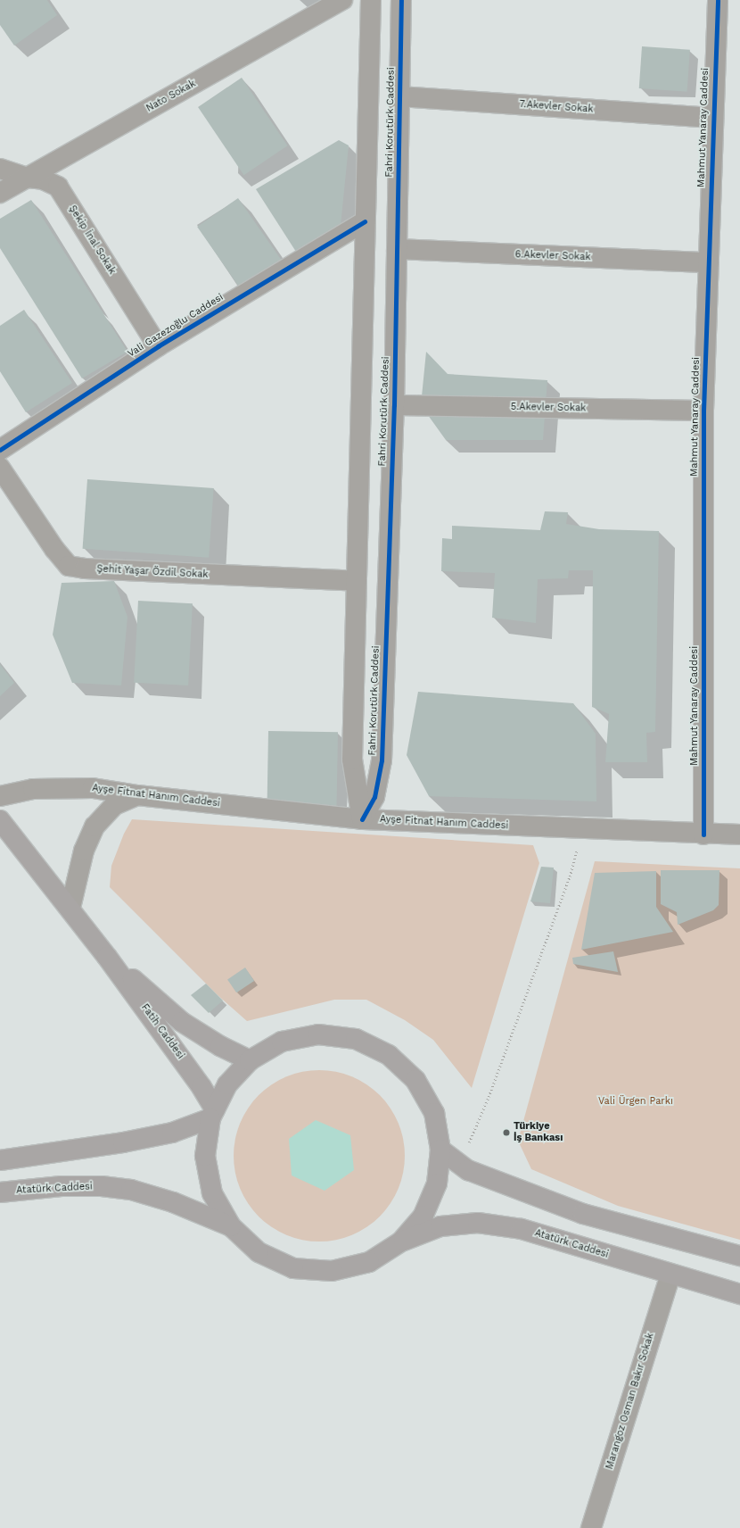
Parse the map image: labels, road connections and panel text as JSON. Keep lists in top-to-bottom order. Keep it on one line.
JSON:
{"streets":{"main road":["Fatih Caddesi","Atatürk Caddesi"],"street":["Nato Sokak","7.Akevler Sokak","Fahri Korutürk Caddesi","Mahmut Yanaray Caddesi","Şekip İnal Sokak","6.Akevler Sokak","Vali Gazezoğlu Caddesi","5.Akevler Sokak","Şehit Yaşar Özdil Sokak","Ayşe Fitnat Hanım Caddesi","Marangoz Osman Bakır Sokak"]},"crossings":[["Nato Sokak","Şekip İnal Sokak"],["7.Akevler Sokak","Fahri Korutürk Caddesi"],["7.Akevler Sokak","Mahmut Yanaray Caddesi"],["Fahri Korutürk Caddesi","6.Akevler Sokak"],["Fahri Korutürk Caddesi","5.Akevler Sokak"],["Fahri Korutürk Caddesi","Ayşe Fitnat Hanım Caddesi"],["Mahmut Yanaray Caddesi","6.Akevler Sokak"],["Mahmut Yanaray Caddesi","5.Akevler Sokak"],["Mahmut Yanaray Caddesi","Ayşe Fitnat Hanım Caddesi"],["Şekip İnal Sokak","Vali Gazezoğlu Caddesi"],["Fatih Caddesi","Atatürk Caddesi"],["Atatürk Caddesi","Marangoz Osman Bakır Sokak"]],"parks":["Vali Ürgen Parkı"],"places":["Türkiye İş Bankası"]}
